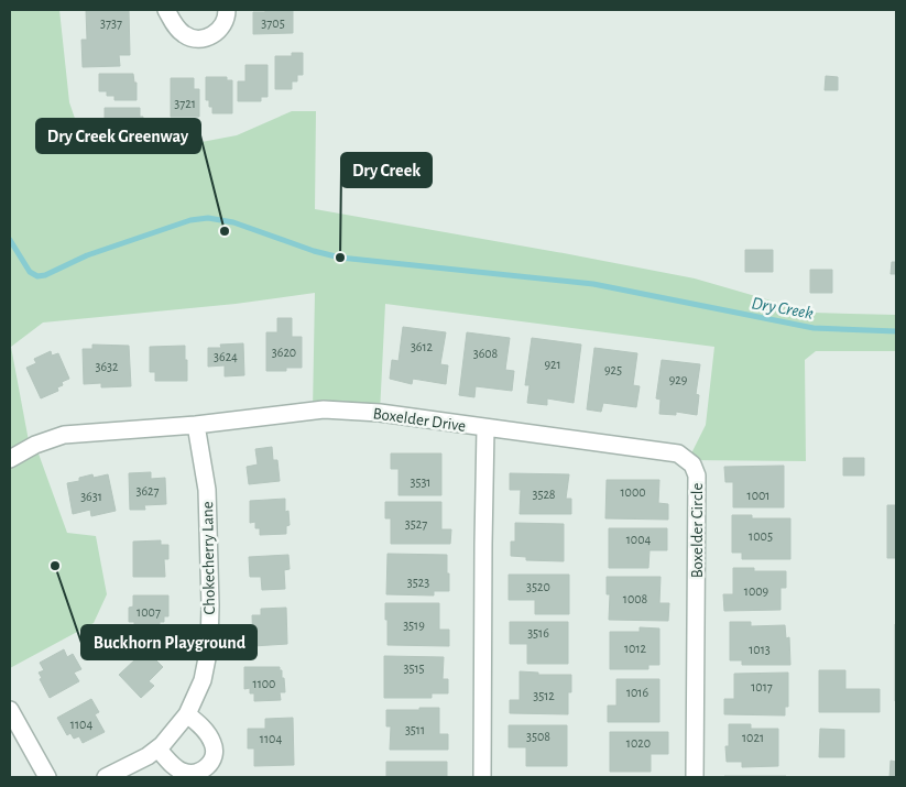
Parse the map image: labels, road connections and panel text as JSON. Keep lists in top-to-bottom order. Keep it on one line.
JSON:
{"streets":{"street":["Boxelder Drive","Boxelder Circle","Chokecherry Lane"]},"crossings":[["Boxelder Drive","Boxelder Circle"],["Boxelder Drive","Chokecherry Lane"]],"water":["Dry Creek"],"places":["Dry Creek Greenway","Dry Creek","Buckhorn Playground"],"house_numbers":["3737","3705","3721","3612","3620","3608","3624","921","3632","925","929","3531","3627","1000","3528","1001","3631","3527","1005","1004","3523","3520","1009","1008","1007","3519","3516","1012","1013","3515","1100","1017","1016","3512","1104","3511","3508","1021","1104","1020"]}
